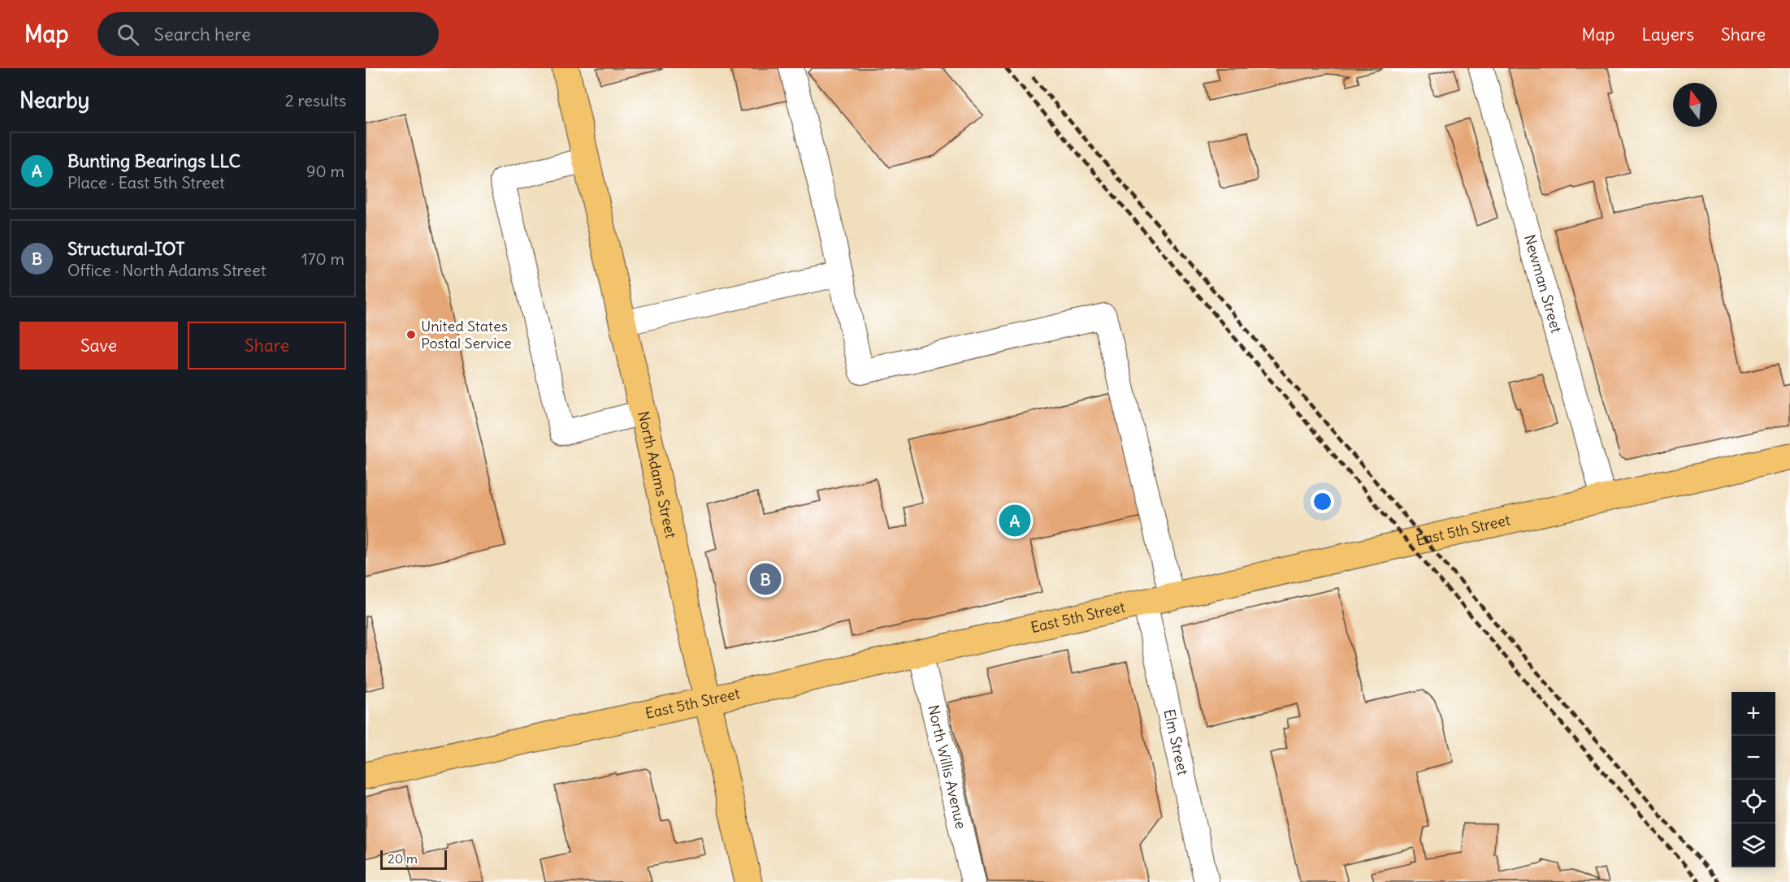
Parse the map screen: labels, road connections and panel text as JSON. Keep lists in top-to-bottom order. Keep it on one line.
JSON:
{"streets":{"main road":["North Adams Street","East 5th Street"],"street":["Newman Street","Elm Street","North Willis Avenue"]},"crossings":[["Newman Street","East 5th Street"],["North Adams Street","East 5th Street"],["East 5th Street","Elm Street"],["East 5th Street","North Willis Avenue"]],"places":["United States Postal Service"],"scale_bar":"20 m","north":"top","page":{"header":"Map","search":"Search here","nav":["Map","Layers","Share"],"heading":["Nearby","2 results"],"list":[{"mark":"A","name":"Bunting Bearings LLC","note":"Place · East 5th Street","value":"90 m"},{"mark":"B","name":"Structural-IOT","note":"Office · North Adams Street","value":"170 m"}],"buttons":["Save","Share"],"pins":["A","B"],"map_buttons":["+","−"],"scale":"20 m"}}
